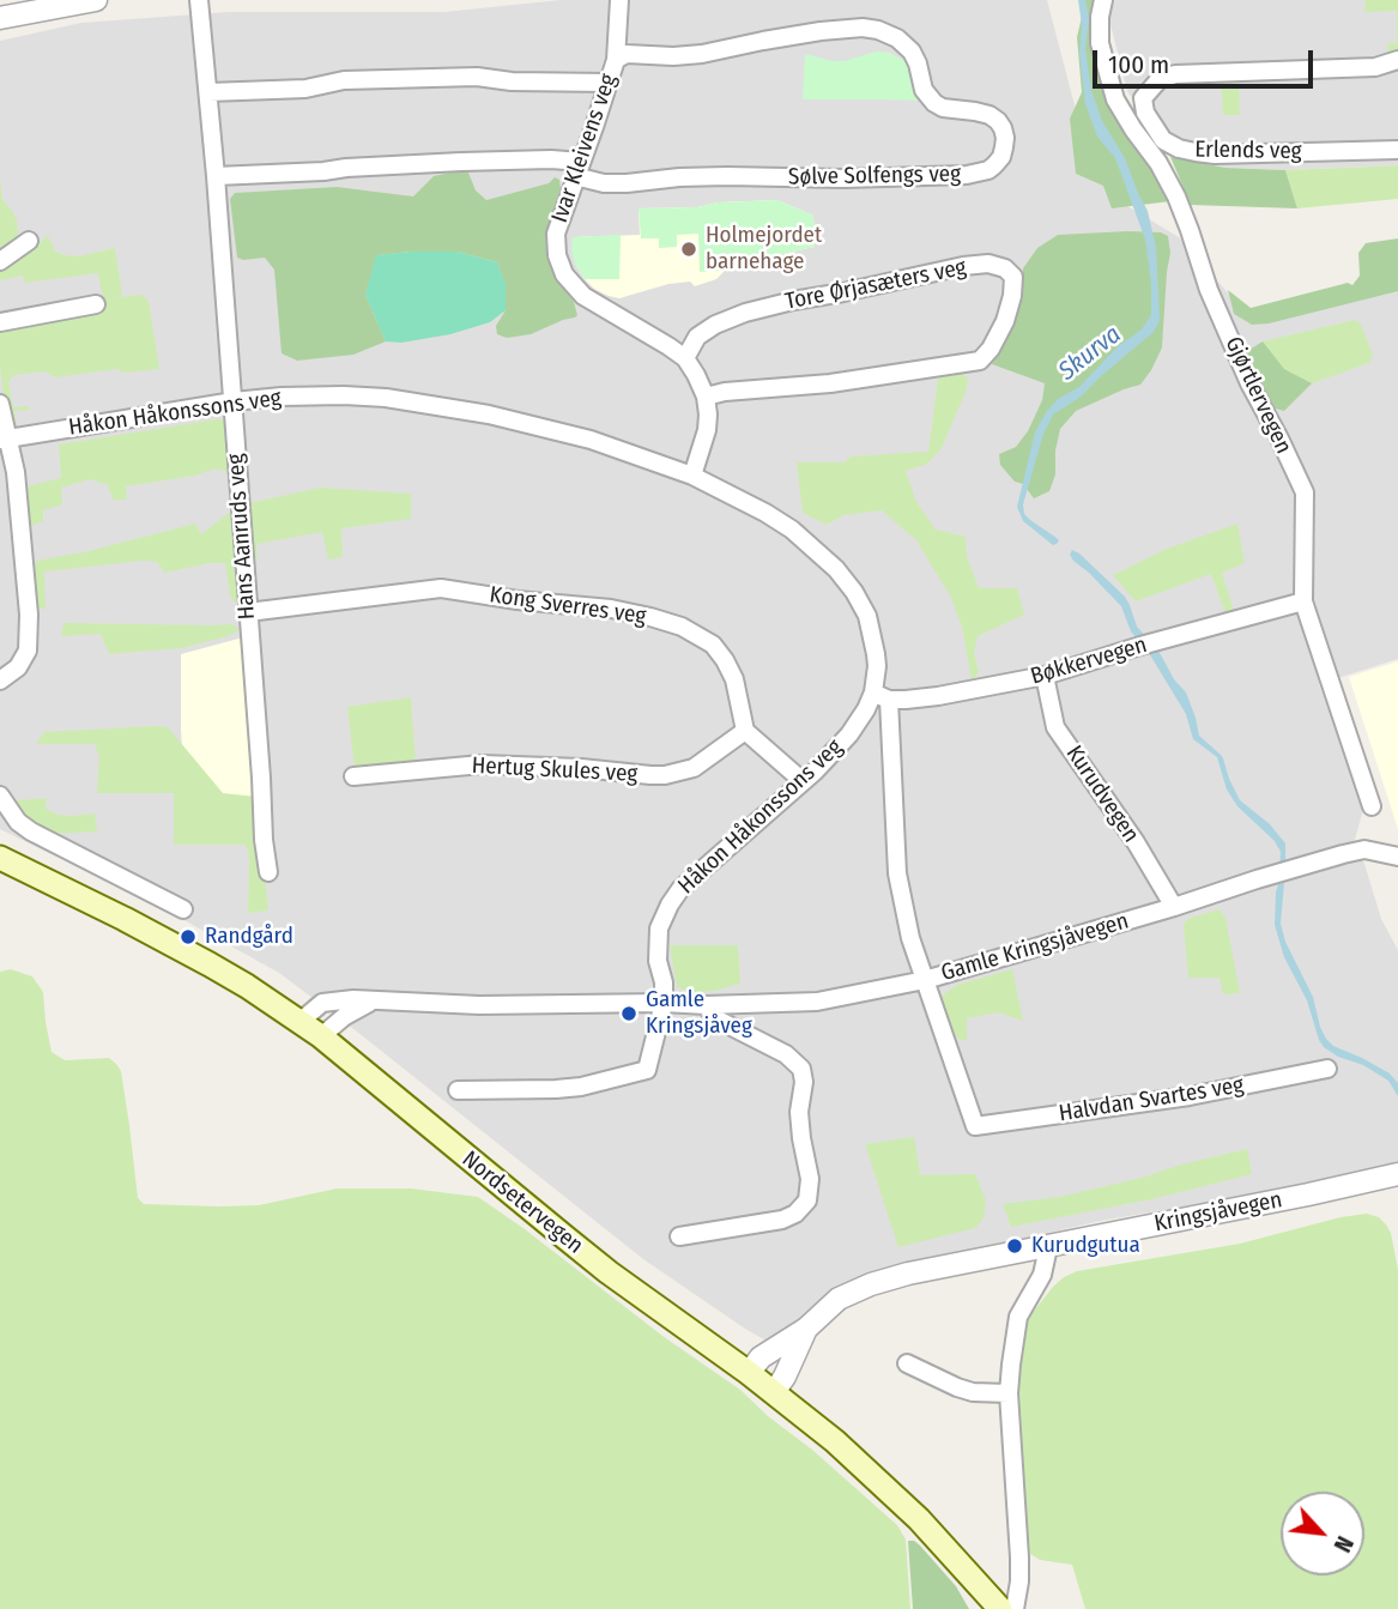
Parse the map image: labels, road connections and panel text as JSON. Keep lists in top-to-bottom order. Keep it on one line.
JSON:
{"streets":{"main road":["Nordsetervegen"],"street":["Ivar Kleivens veg","Erlends veg","Sølve Solfengs veg","Tore Ørjasæters veg","Gjørtlervegen","Håkon Håkonssons veg","Hans Aanruds veg","Kong Sverres veg","Bøkkervegen","Hertug Skules veg","Kurudvegen","Gamle Kringsjåvegen","Halvdan Svartes veg","Kringsjåvegen"]},"crossings":[["Ivar Kleivens veg","Sølve Solfengs veg"],["Ivar Kleivens veg","Tore Ørjasæters veg"],["Ivar Kleivens veg","Håkon Håkonssons veg"],["Sølve Solfengs veg","Hans Aanruds veg"],["Gjørtlervegen","Bøkkervegen"],["Håkon Håkonssons veg","Hans Aanruds veg"],["Håkon Håkonssons veg","Bøkkervegen"],["Håkon Håkonssons veg","Gamle Kringsjåvegen"],["Hans Aanruds veg","Kong Sverres veg"],["Kong Sverres veg","Hertug Skules veg"],["Bøkkervegen","Kurudvegen"],["Kurudvegen","Gamle Kringsjåvegen"],["Gamle Kringsjåvegen","Halvdan Svartes veg"],["Gamle Kringsjåvegen","Nordsetervegen"],["Nordsetervegen","Kringsjåvegen"]],"water":["Skurva"],"places":["Holmejordet barnehage","Randgård","Gamle Kringsjåveg","Kurudgutua"],"scale_bar":"100 m","north":"bottom right"}
